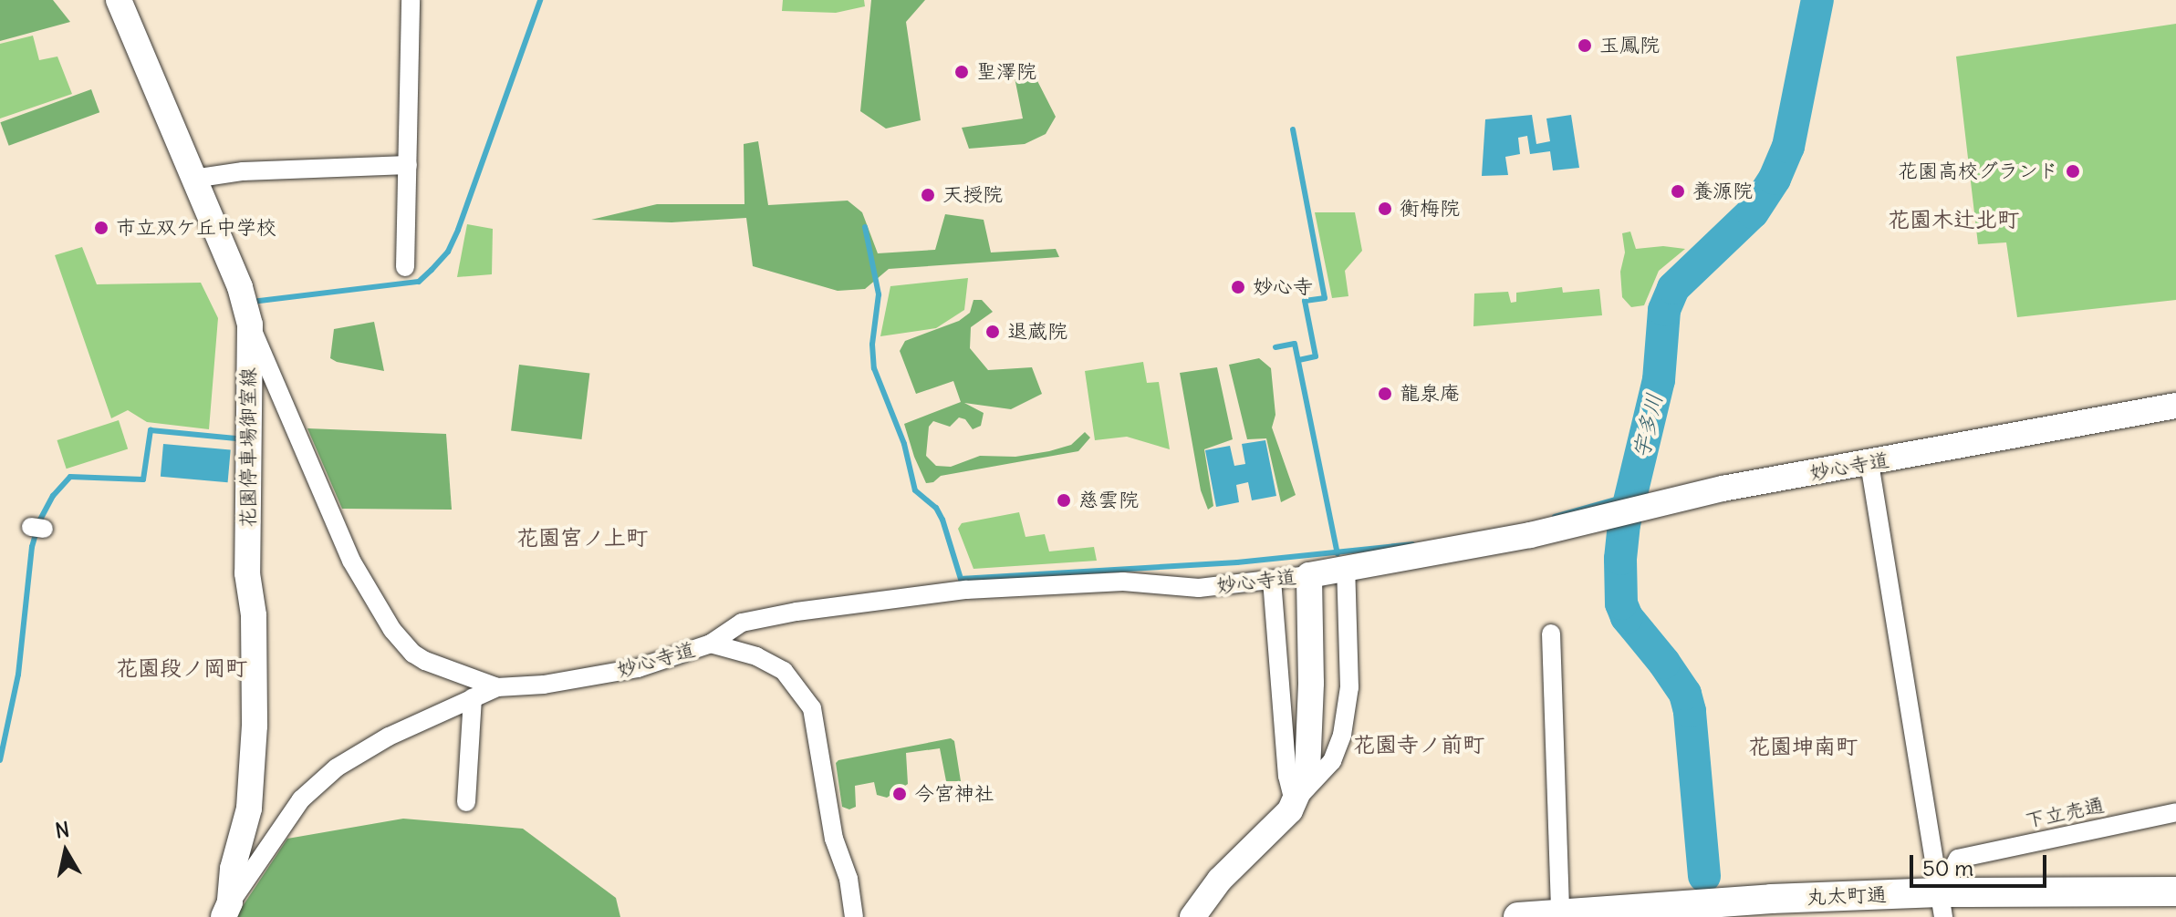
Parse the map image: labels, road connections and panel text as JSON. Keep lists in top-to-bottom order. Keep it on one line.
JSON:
{"streets":{"main road":["花園停車場御室線","妙心寺道","丸太町通"],"street":["下立売通"]},"crossings":[["花園停車場御室線","妙心寺道"],["下立売通","丸太町通"]],"districts":["花園木辻北町","花園宮ノ上町","花園段ノ岡町","花園寺ノ前町","花園坤南町"],"water":["宇多川"],"places":["玉鳳院","聖澤院","花園高校グランド","養源院","天授院","衡梅院","市立双ケ丘中学校","妙心寺","退蔵院","龍泉庵","慈雲院","今宮神社"],"scale_bar":"50 m","north":"top"}
